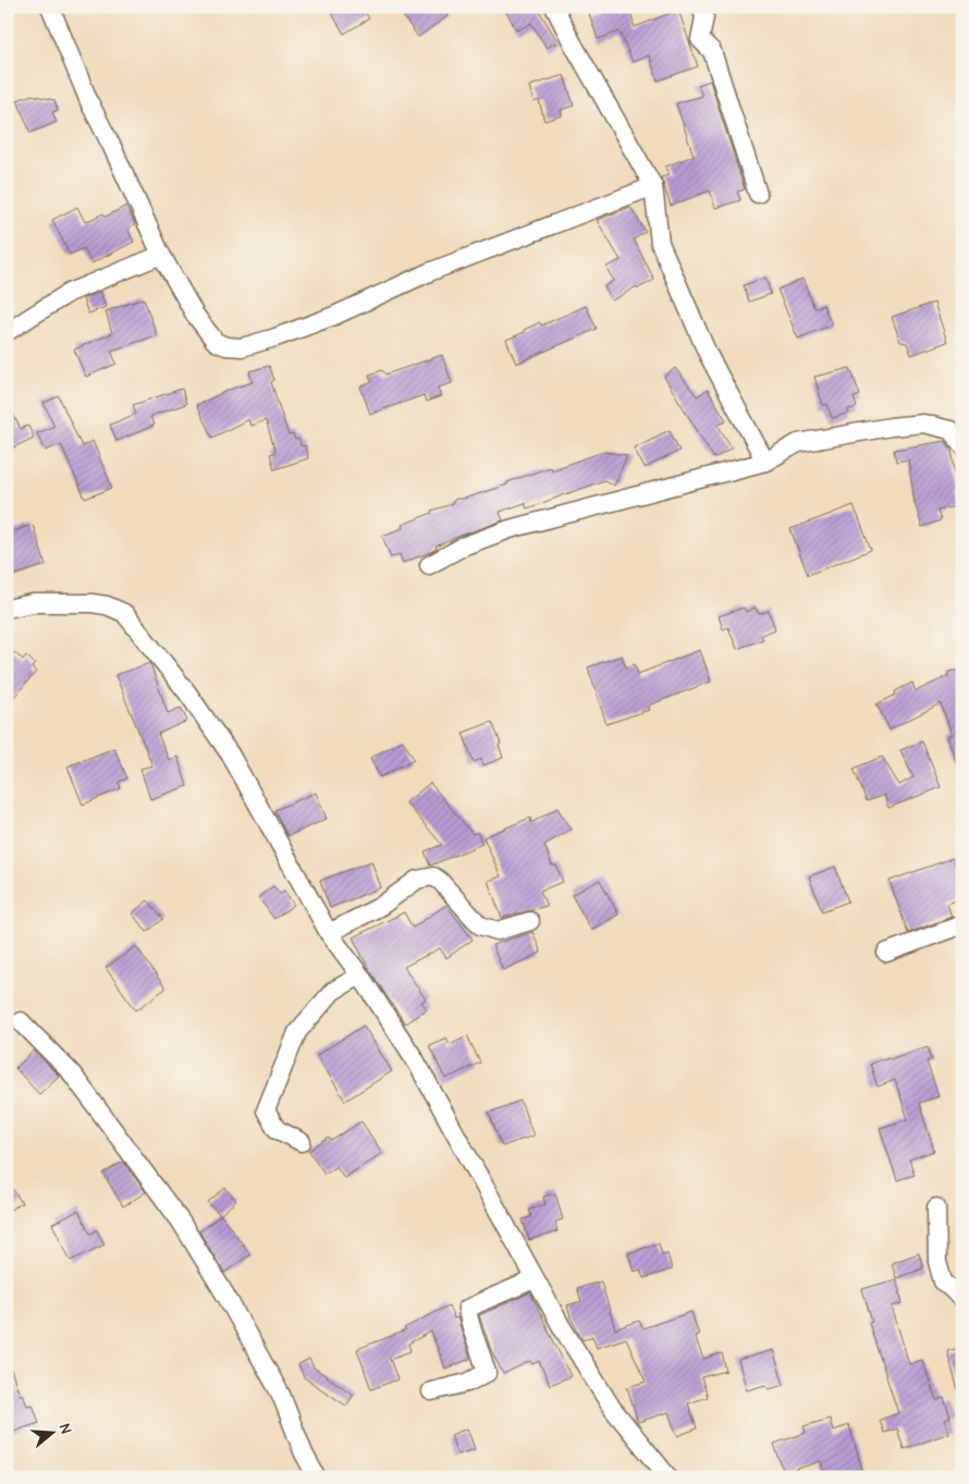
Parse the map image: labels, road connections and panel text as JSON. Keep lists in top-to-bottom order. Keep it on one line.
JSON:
{"north":"right"}
